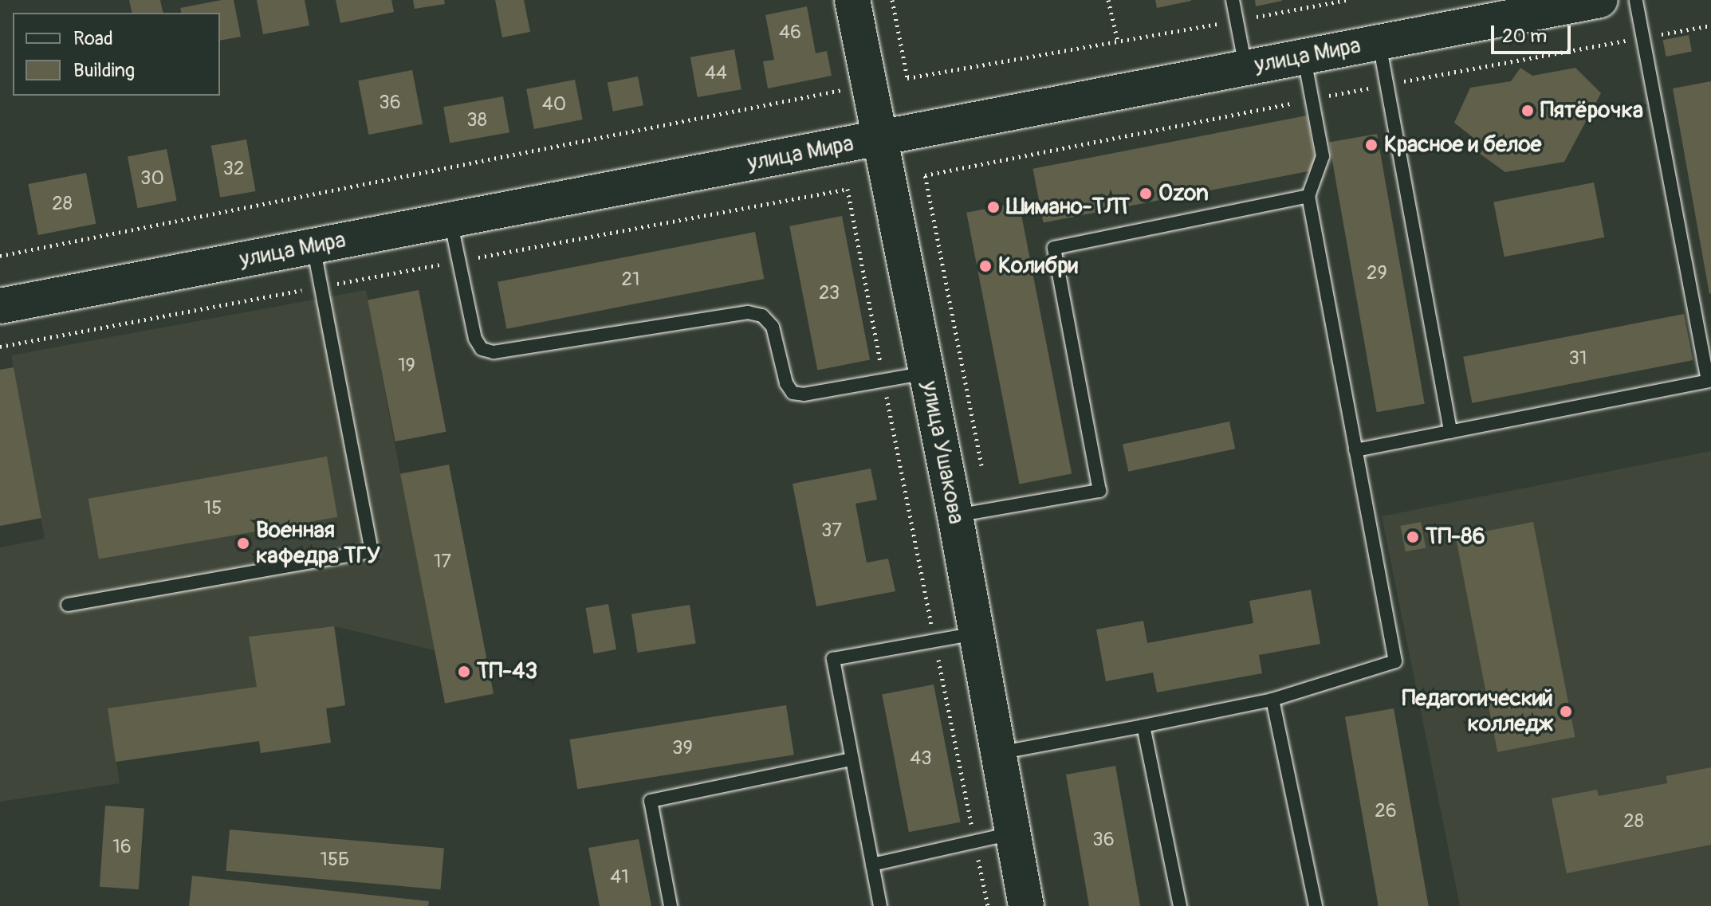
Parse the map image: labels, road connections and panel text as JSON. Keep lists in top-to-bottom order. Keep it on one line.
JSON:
{"streets":{"main road":["улица Мира","улица Ушакова"]},"crossings":[["улица Мира","улица Ушакова"]],"places":["Пятёрочка","Красное и белое","Ozon","Шимано-ТЛТ","Колибри","ТП-86","Военная кафедра ТГУ","ТП-43","Педагогический колледж"],"house_numbers":["46","44","36","40","38","32","30","28","29","21","23","31","19","15","37","17","39","43","26","28","36","16","15Б","41"],"legend":["Road","Building"],"scale_bar":"20 m"}
